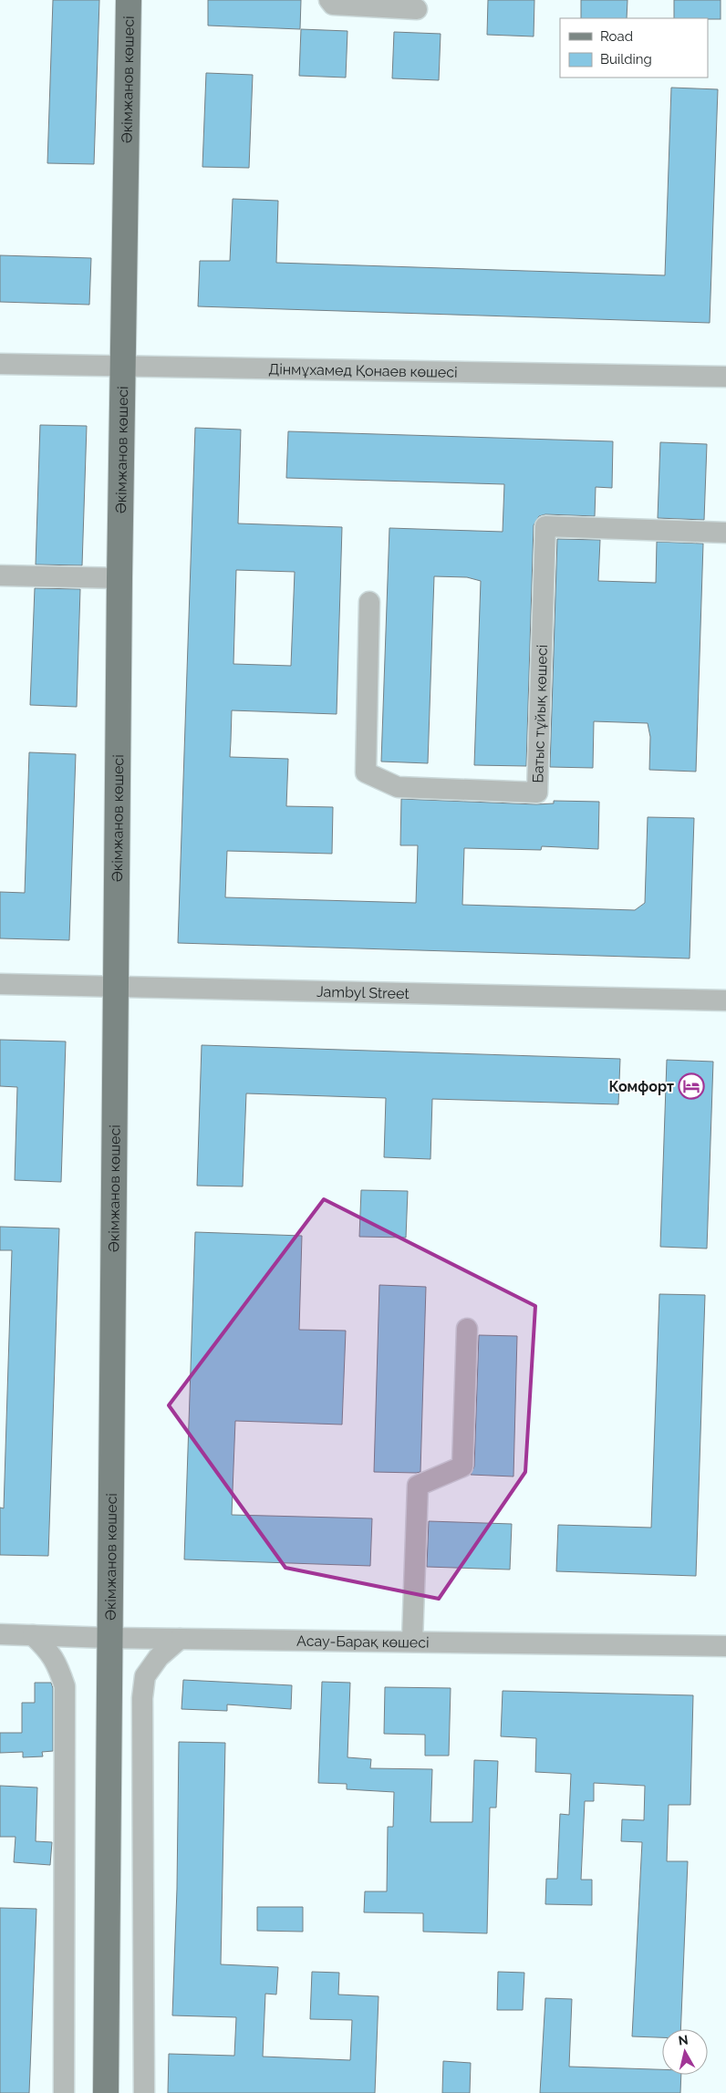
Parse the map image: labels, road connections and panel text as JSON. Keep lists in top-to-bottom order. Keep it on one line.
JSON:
{"streets":{"main road":["Әкімжанов көшесі"],"street":["Дінмұхамед Қонаев көшесі","Батыс тұйық көшесі","Jambyl Street","Асау-Барақ көшесі"]},"crossings":[["Әкімжанов көшесі","Дінмұхамед Қонаев көшесі"],["Әкімжанов көшесі","Jambyl Street"],["Әкімжанов көшесі","Асау-Барақ көшесі"]],"places":{"hotel":["Комфорт"]},"legend":["Road","Building"],"north":"top"}
